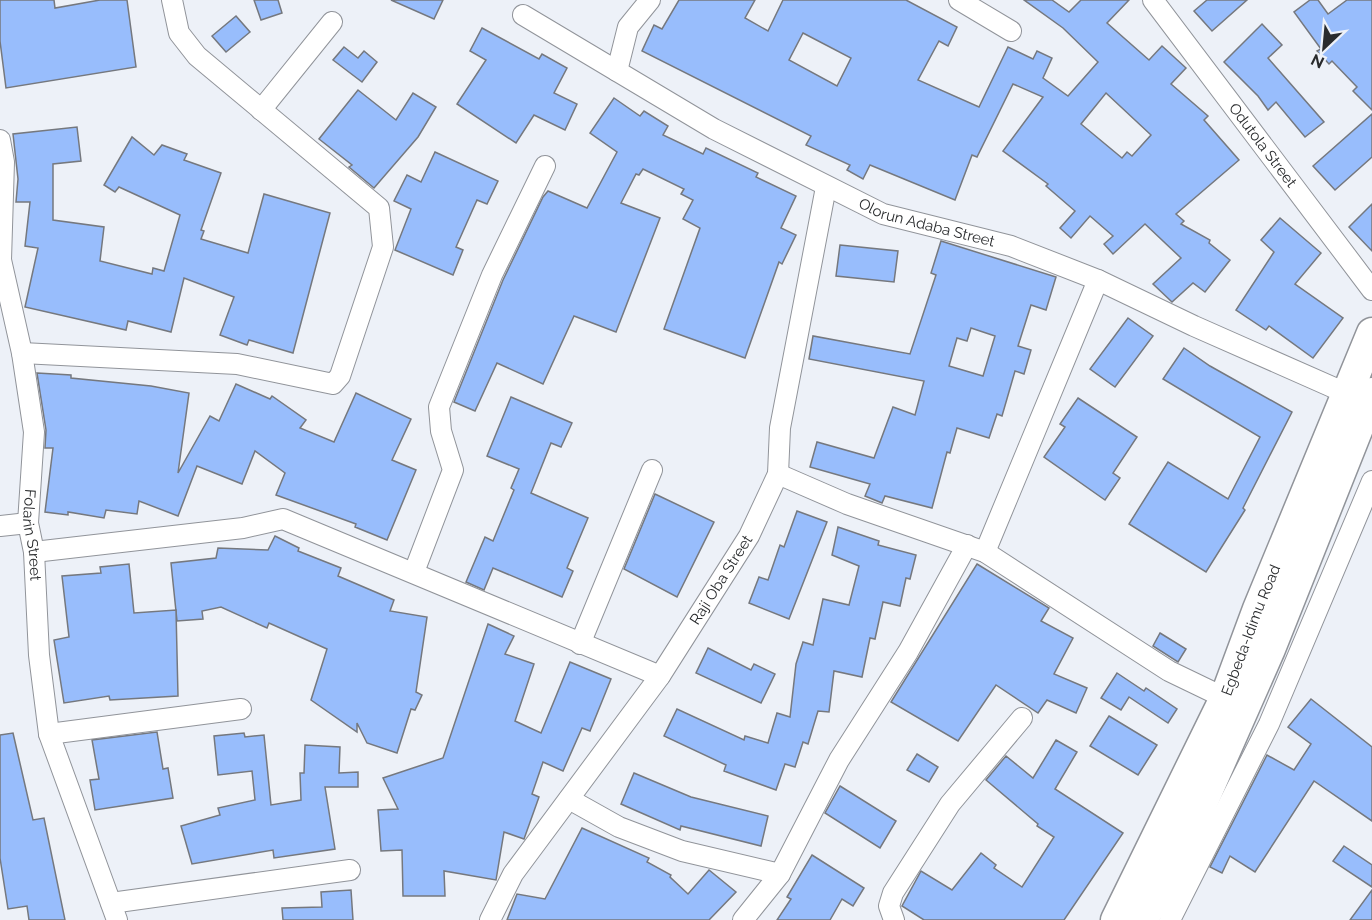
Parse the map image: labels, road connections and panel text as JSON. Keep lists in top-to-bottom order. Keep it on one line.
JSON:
{"streets":{"main road":["Egbeda-Idimu Road"],"street":["Odutola Street","Olorun Adaba Street","Folarin Street","Raji Oba Street"]},"crossings":[["Olorun Adaba Street","Raji Oba Street"],["Olorun Adaba Street","Egbeda-Idimu Road"]],"north":"bottom left"}
